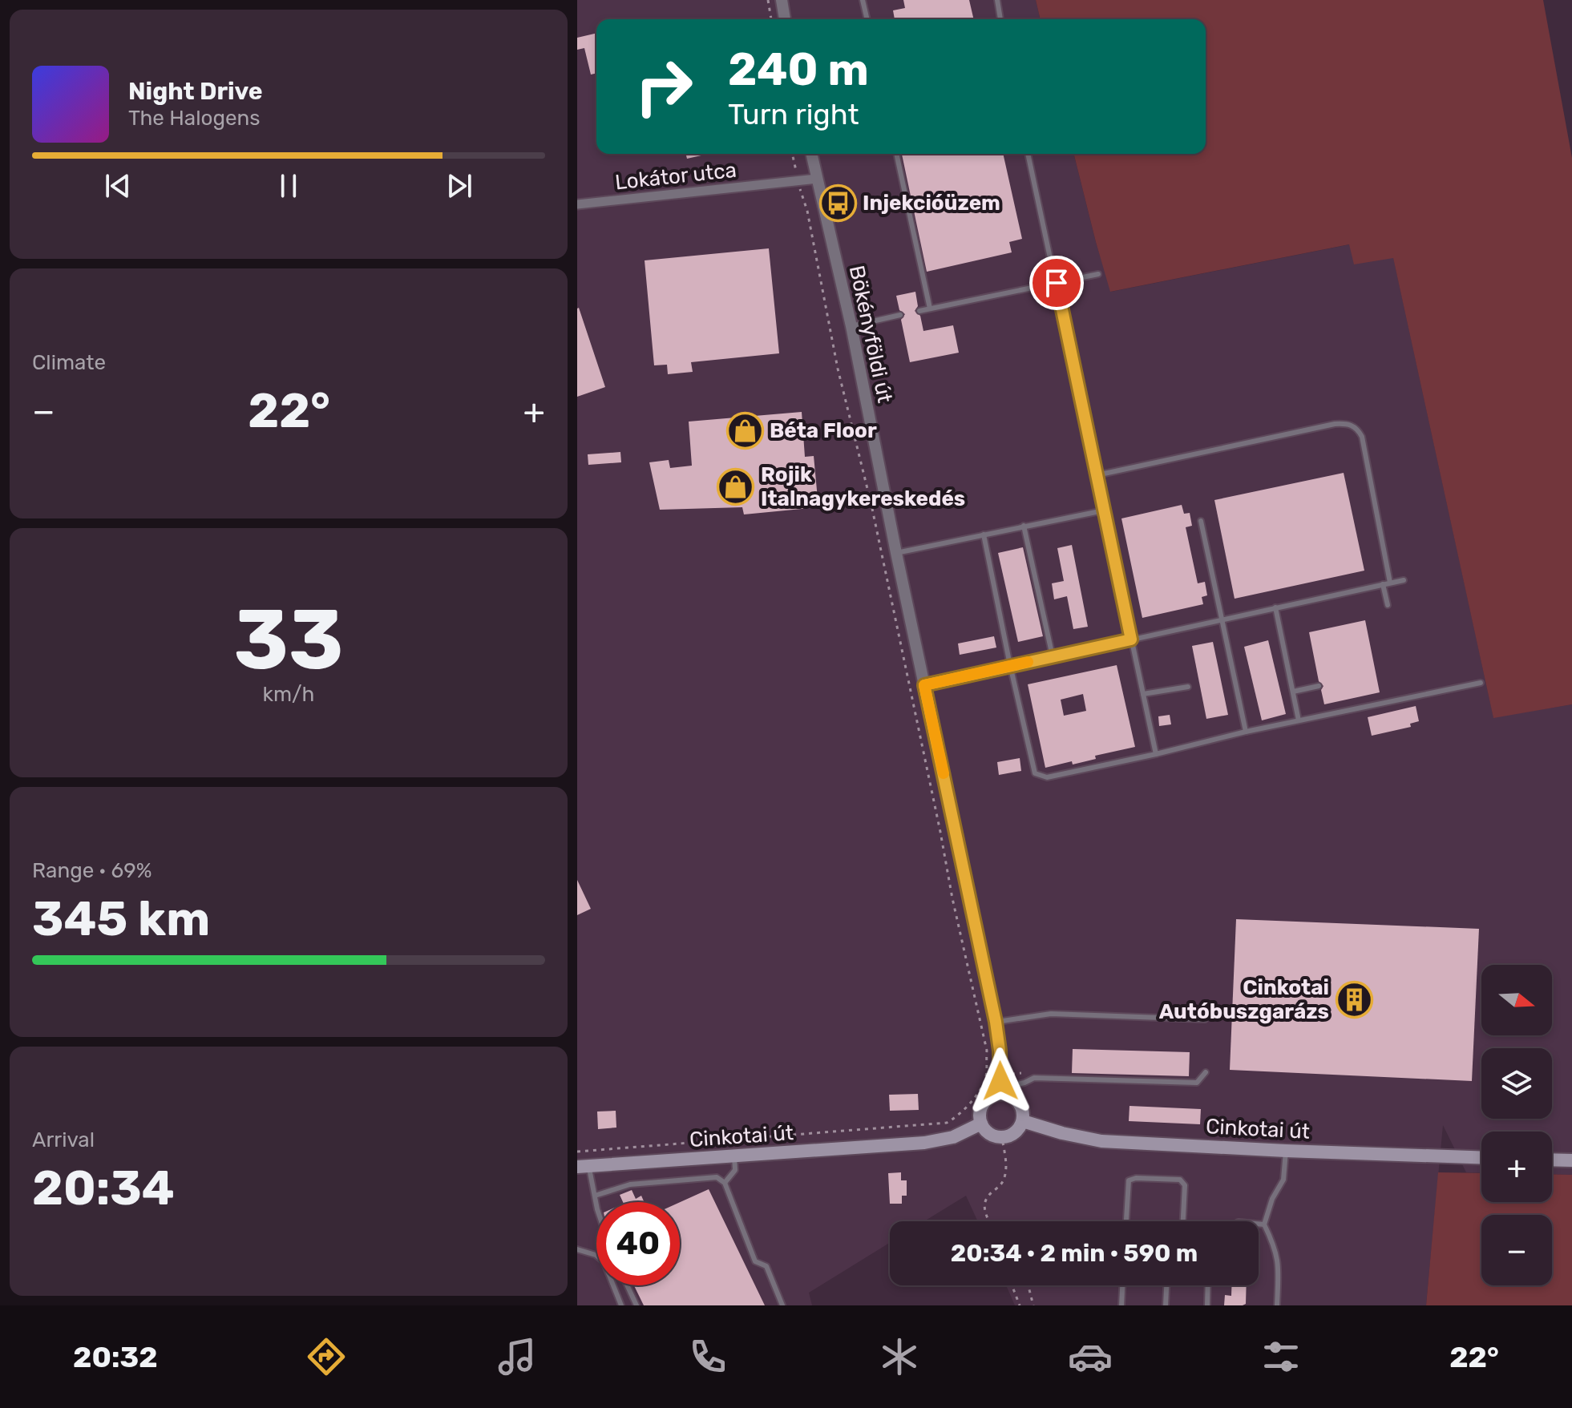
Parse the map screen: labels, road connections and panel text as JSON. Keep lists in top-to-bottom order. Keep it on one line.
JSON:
{"streets":{"main road":["Cinkotai út"],"street":["Lokátor utca","Bökényföldi út"]},"crossings":[["Lokátor utca","Bökényföldi út"],["Bökényföldi út","Cinkotai út"]],"places":{"bus stop":["Injekcióüzem"],"shop":["Béta Floor","Rojik Italnagykereskedés"],"building":["Cinkotai Autóbuszgarázs"]},"north":"right","page":{"turn":["240 m","Turn right"],"song":["Night Drive","The Halogens"],"tile":["Climate",["33","km/h"],["Range · 69%","345 km"],["Arrival","20:34"]],"heat":["−","22°","+"],"map_buttons":["+","−"],"limit":"40","trip":"20:34 · 2 min · 590 m","tabs":["20:32","22°"]}}
